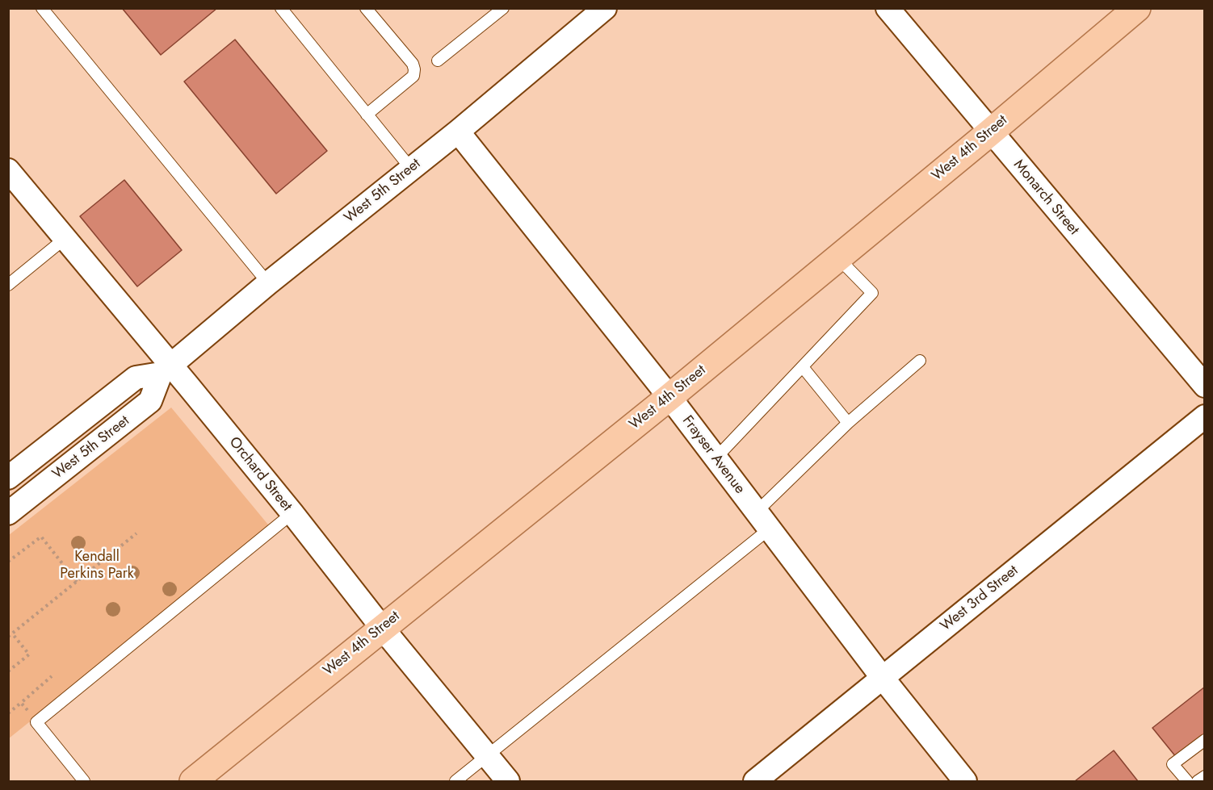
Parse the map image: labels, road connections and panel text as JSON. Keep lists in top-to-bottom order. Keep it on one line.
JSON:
{"streets":{"main road":["West 4th Street"],"street":["West 5th Street","Monarch Street","Frayser Avenue","Orchard Street","West 3rd Street"]},"crossings":[["West 4th Street","Monarch Street"],["West 4th Street","Frayser Avenue"],["West 4th Street","Orchard Street"],["West 5th Street","Frayser Avenue"],["West 5th Street","Orchard Street"],["Frayser Avenue","West 3rd Street"]],"parks":["Kendall Perkins Park"]}
